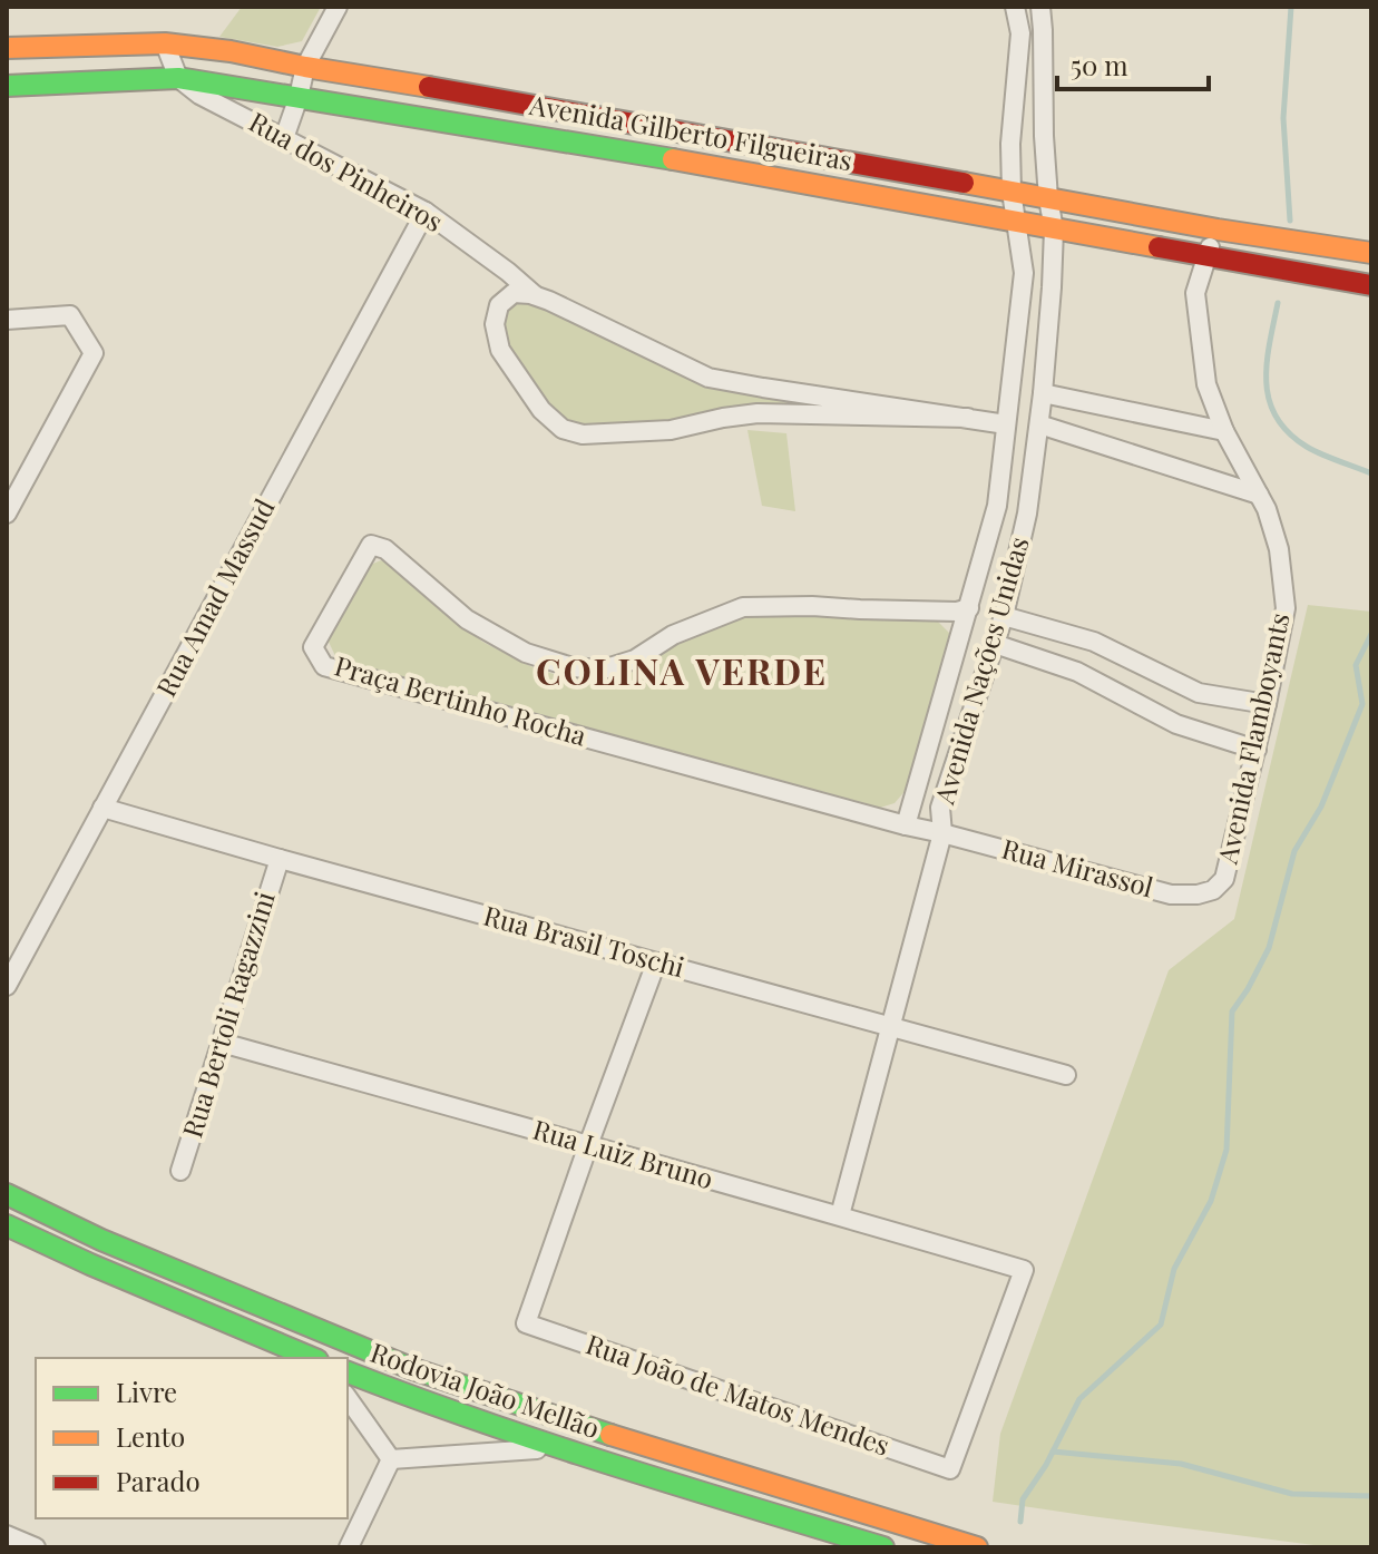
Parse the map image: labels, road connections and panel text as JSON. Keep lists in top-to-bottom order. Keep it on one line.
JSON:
{"streets":{"main road":["Avenida Gilberto Filgueiras","Rodovia João Mellão"],"street":["Rua dos Pinheiros","Rua Amad Massud","Avenida Nações Unidas","Praça Bertinho Rocha","Avenida Flamboyants","Rua Mirassol","Rua Brasil Toschi","Rua Bertoli Ragazzini","Rua Luiz Bruno","Rua João de Matos Mendes"]},"crossings":[["Avenida Gilberto Filgueiras","Rua dos Pinheiros"],["Avenida Gilberto Filgueiras","Avenida Nações Unidas"],["Avenida Gilberto Filgueiras","Avenida Flamboyants"],["Rua dos Pinheiros","Rua Amad Massud"],["Rua dos Pinheiros","Avenida Nações Unidas"],["Rua Amad Massud","Rua Brasil Toschi"],["Avenida Nações Unidas","Praça Bertinho Rocha"],["Avenida Nações Unidas","Rua Mirassol"],["Avenida Nações Unidas","Rua Brasil Toschi"],["Avenida Nações Unidas","Rua Luiz Bruno"],["Praça Bertinho Rocha","Rua Mirassol"],["Avenida Flamboyants","Rua Mirassol"],["Rua Brasil Toschi","Rua Bertoli Ragazzini"],["Rua Bertoli Ragazzini","Rua Luiz Bruno"],["Rua Luiz Bruno","Rua João de Matos Mendes"]],"districts":["COLINA VERDE"],"legend":["Livre","Lento","Parado"],"scale_bar":"50 m"}
